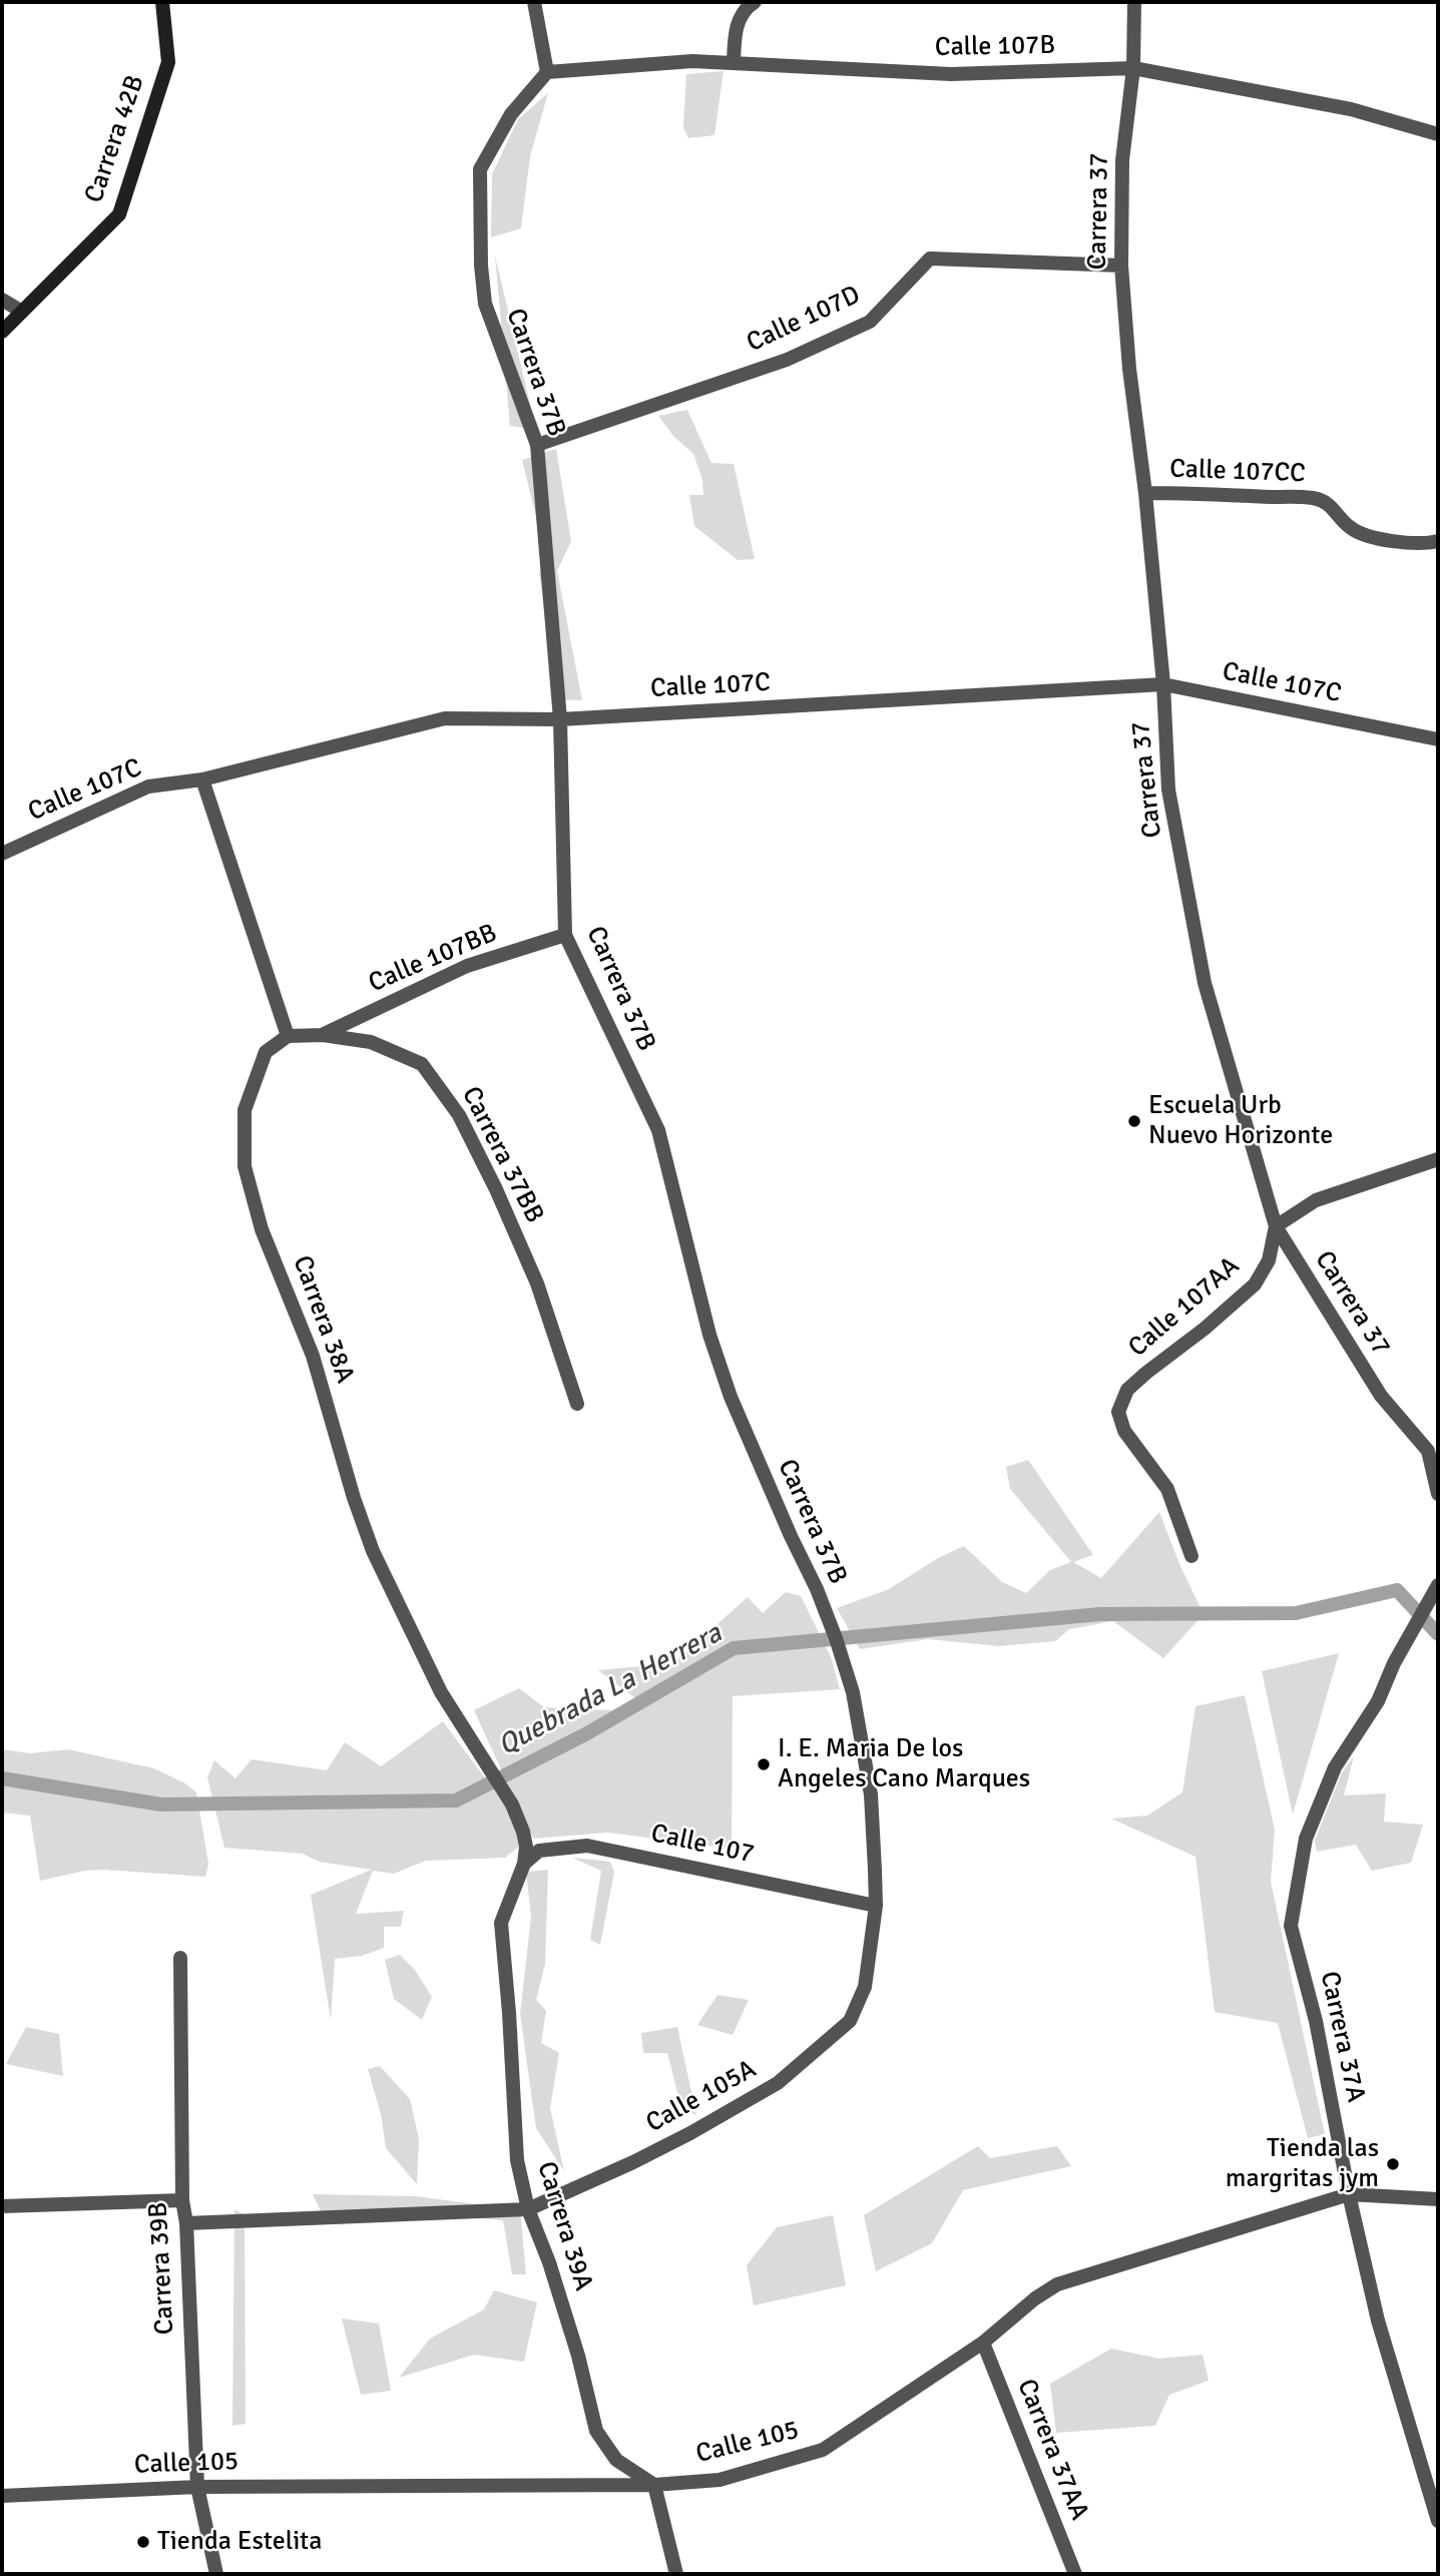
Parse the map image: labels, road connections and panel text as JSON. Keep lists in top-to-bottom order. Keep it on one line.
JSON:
{"streets":{"street":["Calle 107B","Carrera 42B","Carrera 37","Calle 107D","Carrera 37B","Calle 107CC","Calle 107C","Calle 107BB","Carrera 37BB","Calle 107AA","Carrera 38A","Calle 107","Carrera 37A","Calle 105A","Carrera 39A","Carrera 39B","Calle 105","Carrera 37AA"]},"crossings":[["Calle 107B","Carrera 37"],["Calle 107B","Carrera 37B"],["Carrera 37","Calle 107D"],["Carrera 37","Calle 107CC"],["Carrera 37","Calle 107C"],["Carrera 37","Calle 107AA"],["Calle 107D","Carrera 37B"],["Carrera 37B","Calle 107C"],["Carrera 37B","Calle 107BB"],["Carrera 37B","Calle 107"],["Carrera 37B","Calle 105A"],["Calle 107BB","Carrera 37BB"],["Carrera 37BB","Carrera 38A"],["Carrera 38A","Calle 107"],["Carrera 38A","Carrera 39A"],["Calle 107","Carrera 39A"],["Carrera 37A","Calle 105"],["Calle 105A","Carrera 39A"],["Carrera 39A","Calle 105"],["Carrera 39B","Calle 105"],["Calle 105","Carrera 37AA"]],"water":["Quebrada La Herrera"],"places":["Escuela Urb Nuevo Horizonte","I. E. Maria De los Angeles Cano Marques","Tienda las margritas jym","Tienda Estelita"]}
